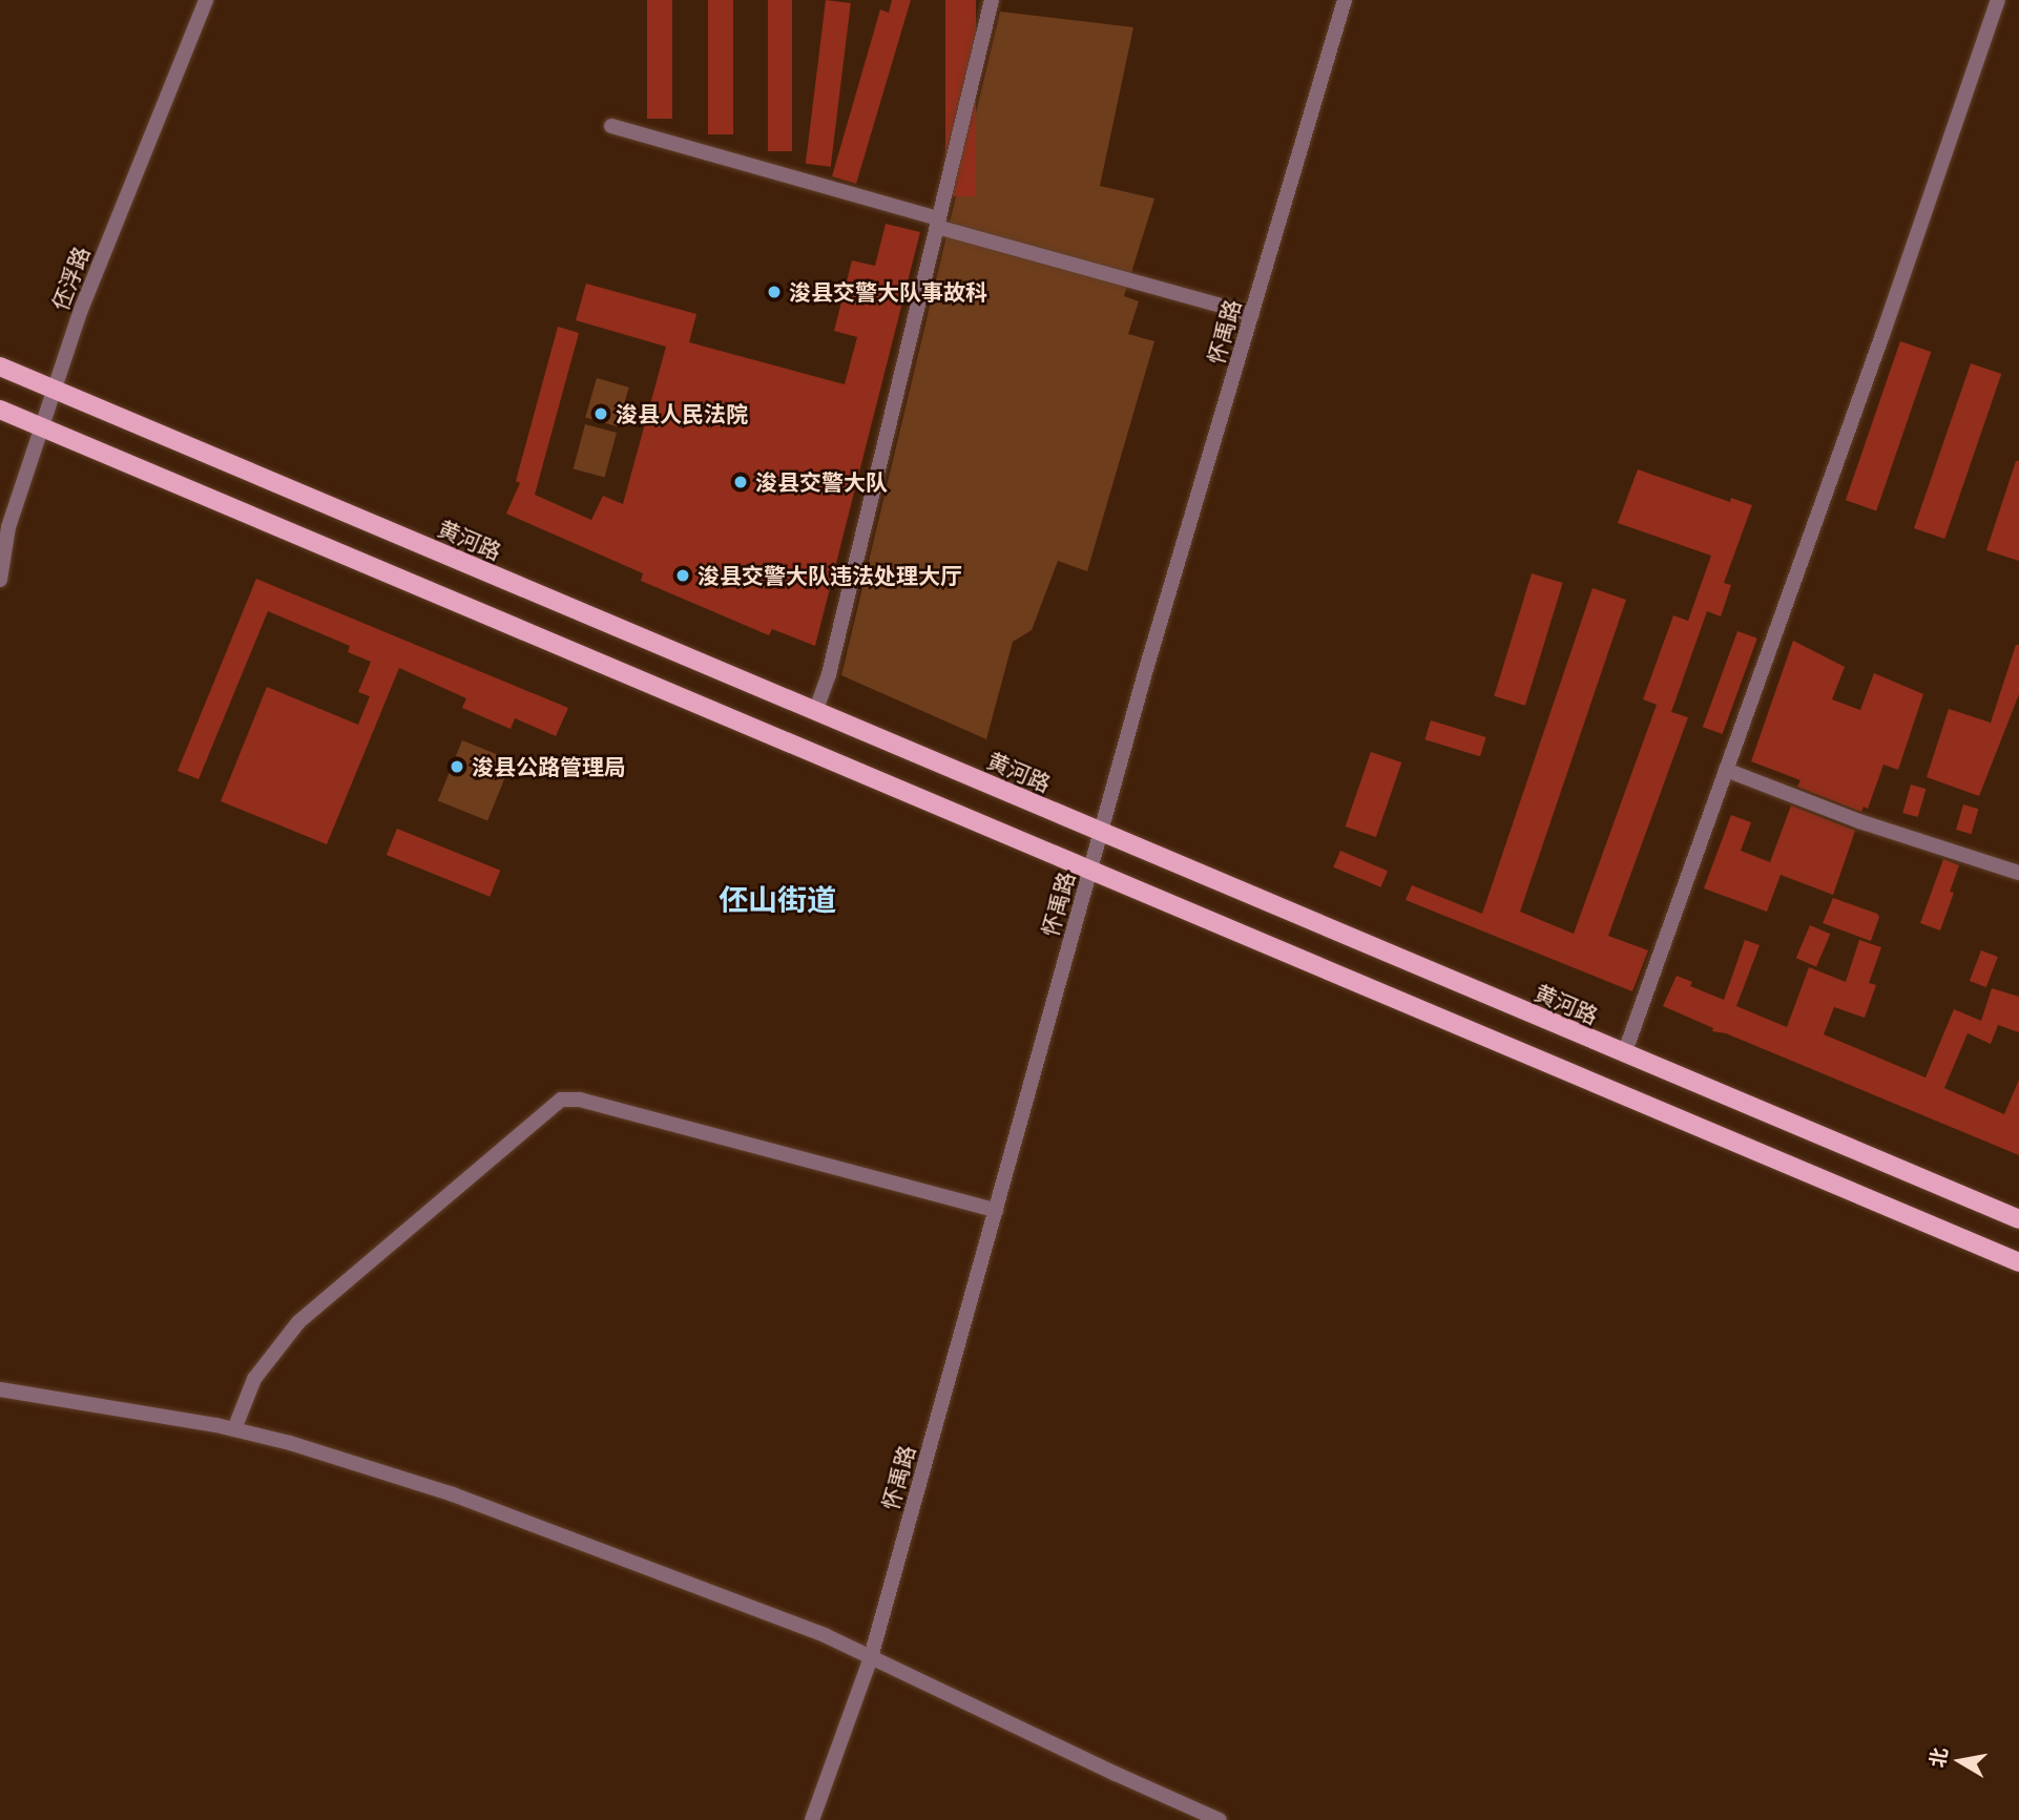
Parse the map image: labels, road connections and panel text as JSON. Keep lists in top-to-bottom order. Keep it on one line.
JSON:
{"streets":{"main road":["黄河路"],"street":["伾浮路","怀禹路"]},"crossings":[["伾浮路","黄河路"],["怀禹路","黄河路"]],"districts":["伾山街道"],"places":["浚县交警大队事故科","浚县人民法院","浚县交警大队","浚县交警大队违法处理大厅","浚县公路管理局"],"north":"left"}
